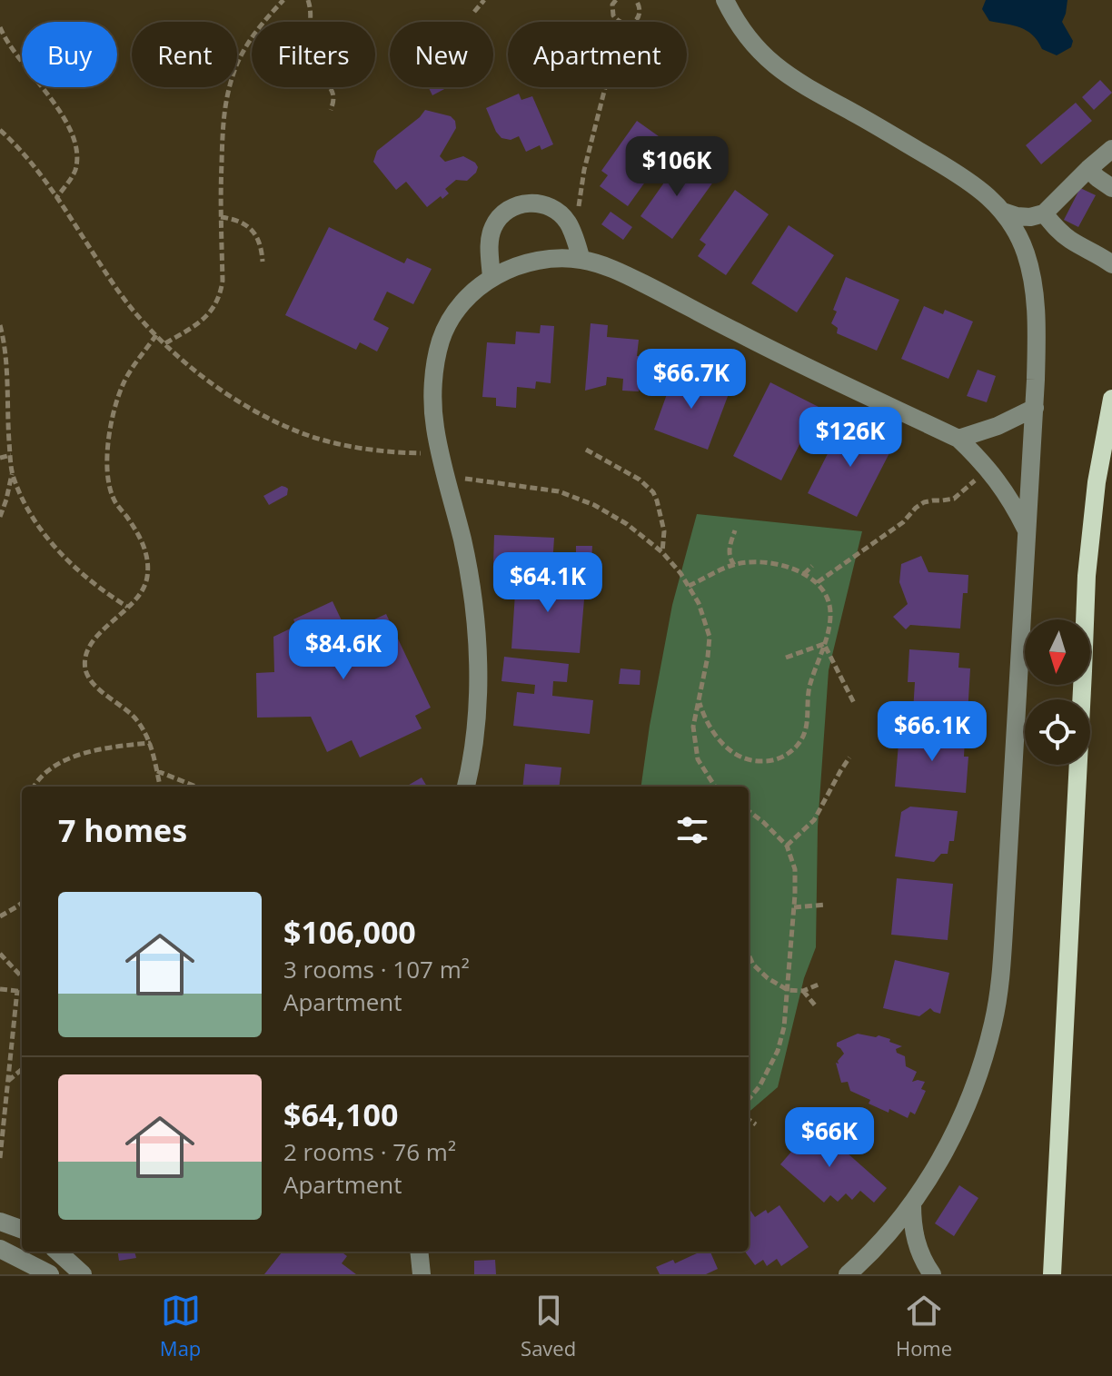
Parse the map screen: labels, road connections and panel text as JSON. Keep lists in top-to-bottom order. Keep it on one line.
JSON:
{"north":"bottom","page":{"chip":["Buy","Rent","Filters","New","Apartment"],"price":["$106K","$66.7K","$126K","$64.1K","$84.6K","$66.1K","$66K"],"heading":"7 homes","list":[{"name":"$106,000","note":"3 rooms · 107 m² · Apartment"},{"name":"$64,100","note":"2 rooms · 76 m² · Apartment"}],"tabs":["Map","Saved","Home"]}}
